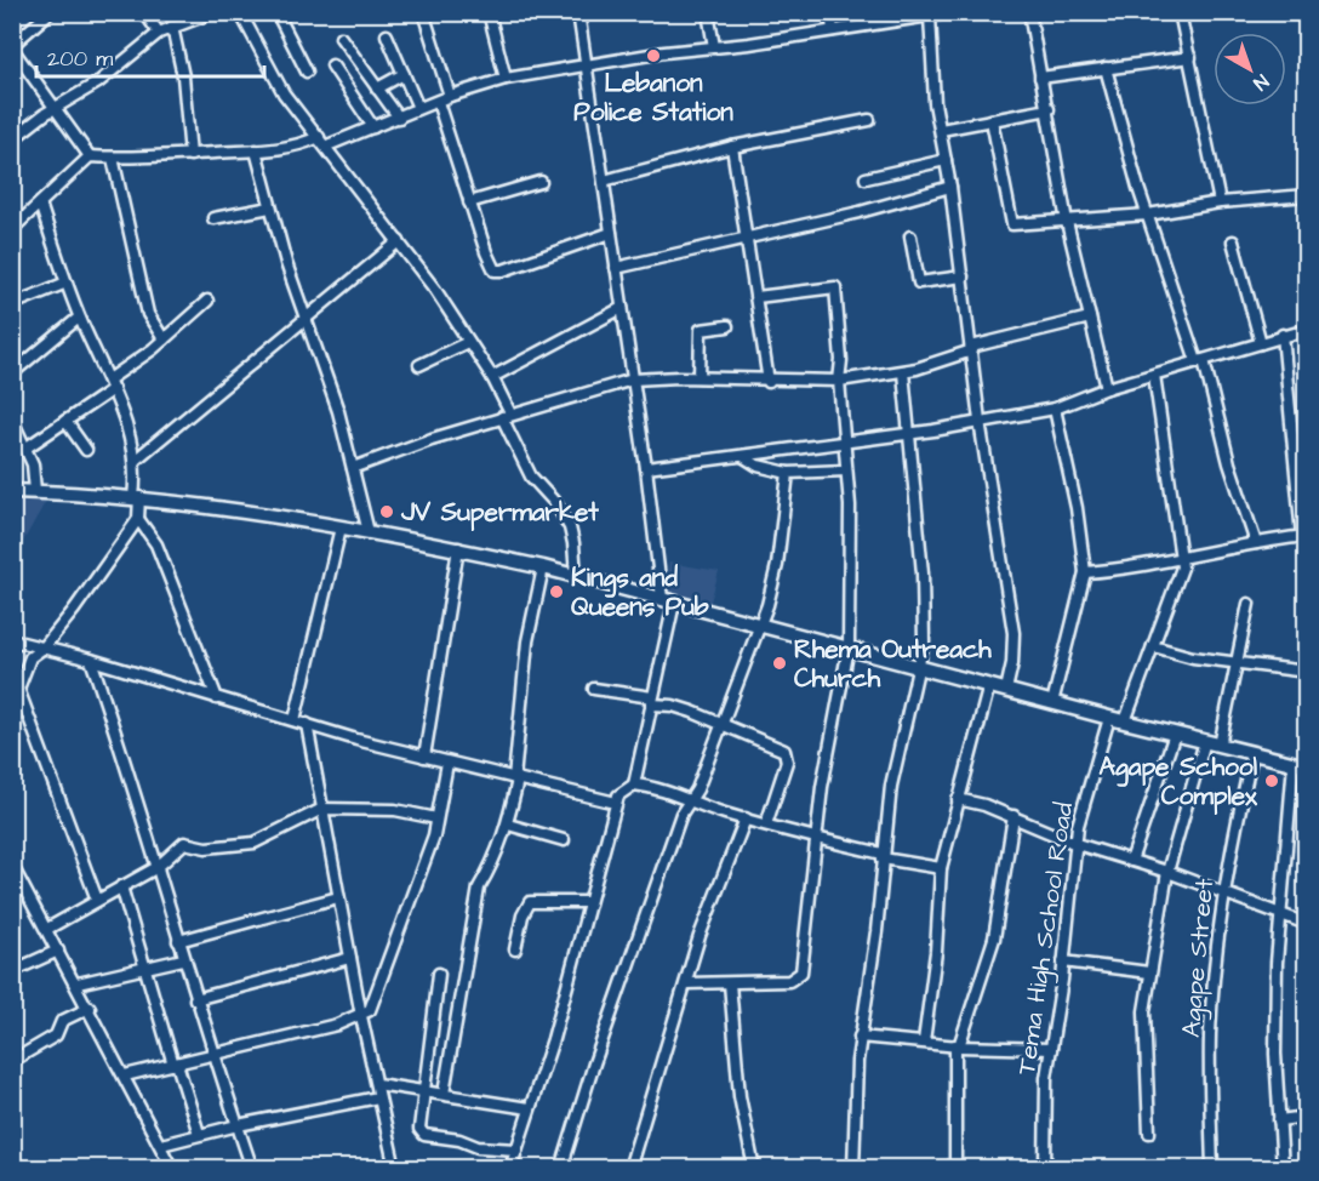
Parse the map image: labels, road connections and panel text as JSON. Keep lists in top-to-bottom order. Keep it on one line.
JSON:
{"streets":{"street":["Tema High School Road","Agape Street"]},"places":["Lebanon Police Station","JV Supermarket","Kings and Queens Pub","Rhema Outreach Church","Agape School Complex"],"scale_bar":"200 m","north":"bottom right"}
